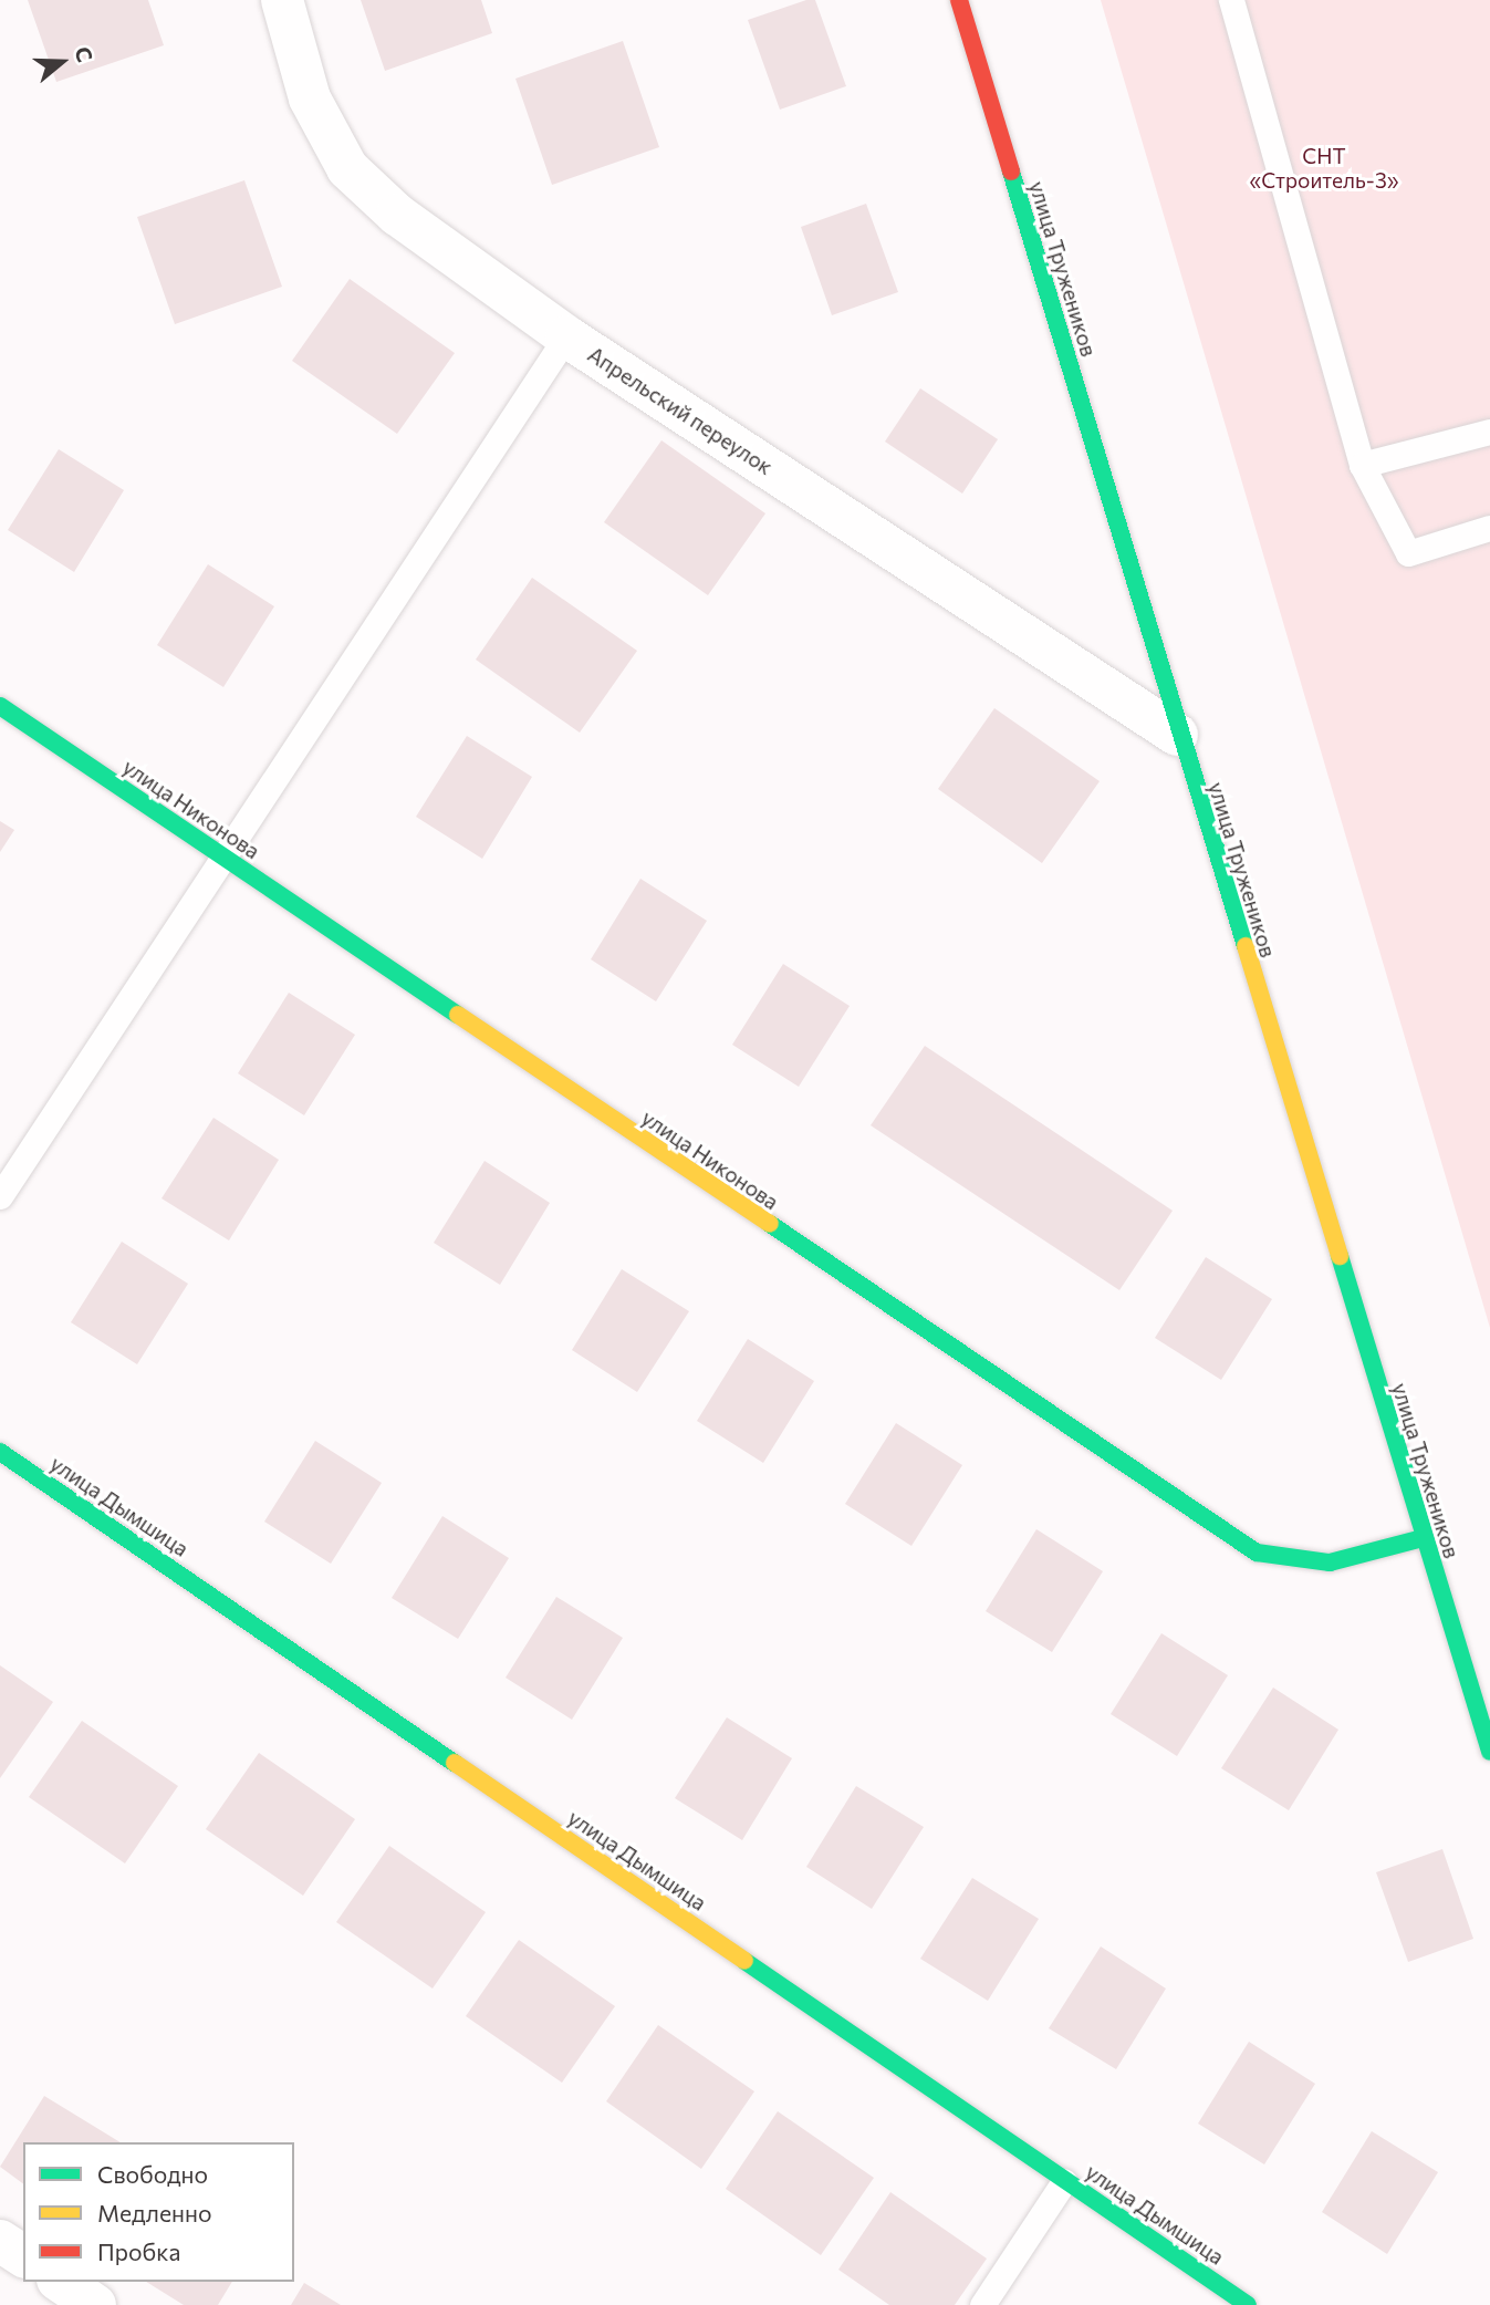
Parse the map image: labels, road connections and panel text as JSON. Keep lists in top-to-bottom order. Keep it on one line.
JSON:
{"streets":{"street":["улица Тружеников","Апрельский переулок","улица Никонова","улица Дымшица"]},"crossings":[["улица Тружеников","Апрельский переулок"],["улица Тружеников","улица Никонова"]],"parks":["СНТ «Строитель-3»"],"legend":["Свободно","Медленно","Пробка"],"north":"right"}
